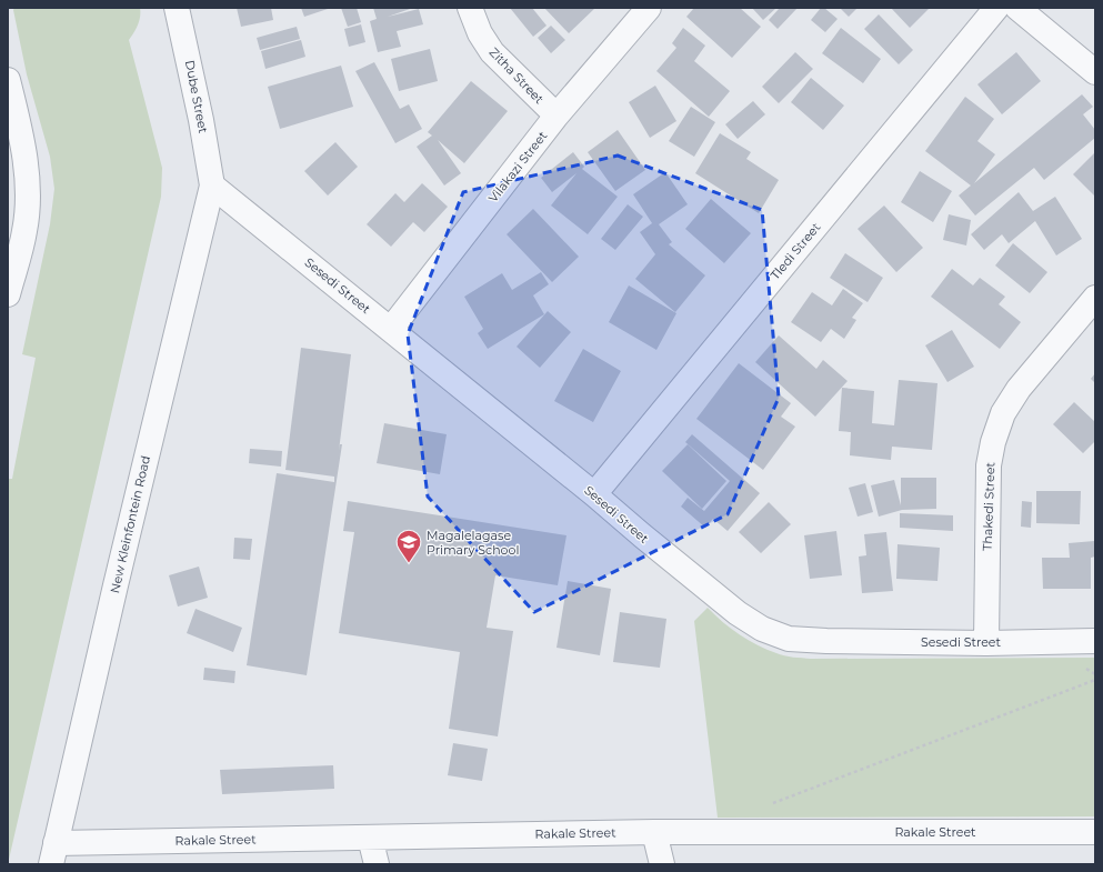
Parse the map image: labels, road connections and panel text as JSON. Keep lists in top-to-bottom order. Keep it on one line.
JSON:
{"streets":{"street":["Zitha Street","Dube Street","Vilakazi Street","Tledi Street","Sesedi Street","Thakedi Street","New Kleinfontein Road","Rakale Street"]},"crossings":[["Zitha Street","Vilakazi Street"],["Dube Street","Sesedi Street"],["Dube Street","New Kleinfontein Road"],["Vilakazi Street","Sesedi Street"],["Tledi Street","Sesedi Street"],["Sesedi Street","Thakedi Street"],["Sesedi Street","New Kleinfontein Road"],["New Kleinfontein Road","Rakale Street"]],"places":{"school or university":["Magalelagase Primary School"]}}
